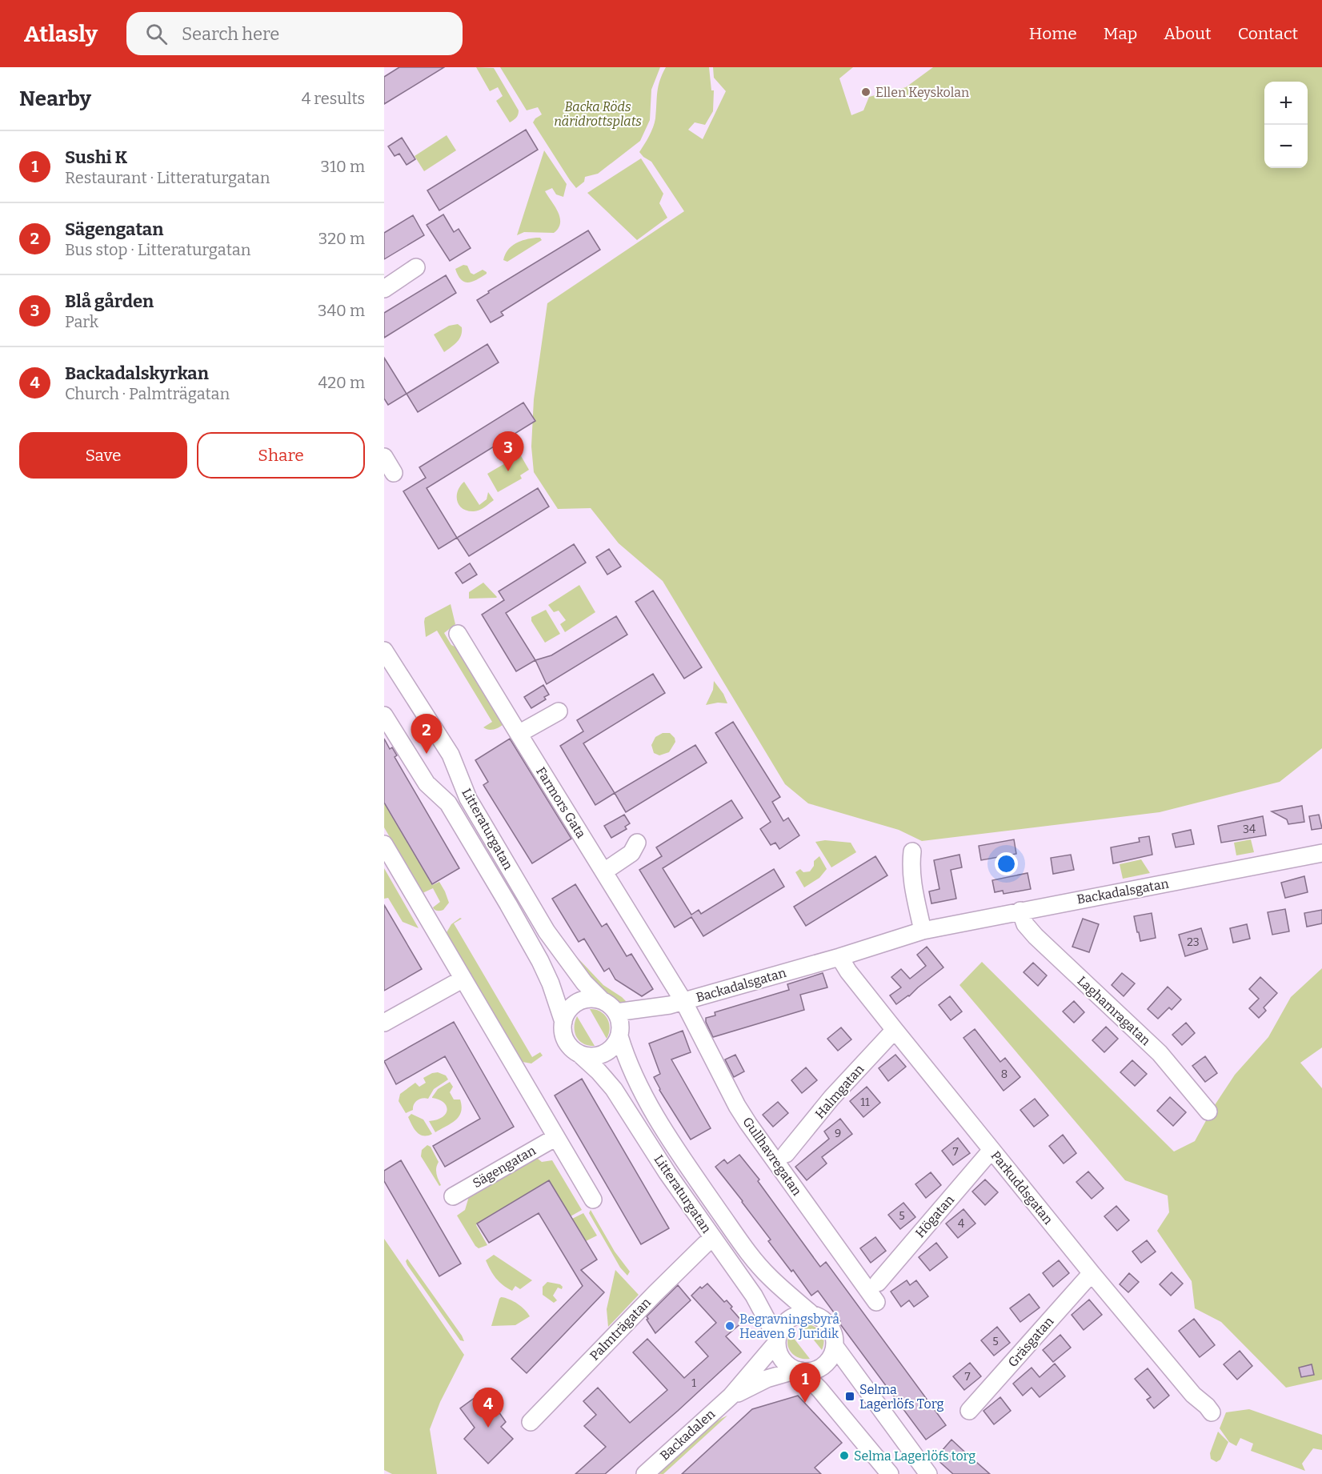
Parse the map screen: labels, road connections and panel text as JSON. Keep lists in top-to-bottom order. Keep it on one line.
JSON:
{"streets":{"street":["Farmors Gata","Litteraturgatan","Backadalsgatan","Laghamragatan","Halmgatan","Gullhavregatan","Sägengatan","Parkuddsgatan","Högatan","Palmträgatan","Gräsgatan","Backadalen"]},"crossings":[["Farmors Gata","Backadalsgatan"],["Farmors Gata","Gullhavregatan"],["Litteraturgatan","Backadalsgatan"],["Litteraturgatan","Palmträgatan"],["Litteraturgatan","Backadalen"],["Backadalsgatan","Laghamragatan"],["Backadalsgatan","Gullhavregatan"],["Backadalsgatan","Parkuddsgatan"],["Halmgatan","Parkuddsgatan"],["Parkuddsgatan","Högatan"],["Parkuddsgatan","Gräsgatan"]],"parks":["Backa Röds näridrottsplats"],"places":{"other":["Ellen Keyskolan","Begravningsbyrå Heaven & Juridik","Selma Lagerlöfs torg"],"transit":["Selma Lagerlöfs Torg"]},"house_numbers":["34","23","8","11","9","7","5","4","5","7","1"],"page":{"header":"Atlasly","search":"Search here","nav":["Home","Map","About","Contact"],"heading":["Nearby","4 results"],"map_buttons":["+","−"],"list":[{"mark":"1","name":"Sushi K","note":"Restaurant · Litteraturgatan","value":"310 m"},{"mark":"2","name":"Sägengatan","note":"Bus stop · Litteraturgatan","value":"320 m"},{"mark":"3","name":"Blå gården","note":"Park","value":"340 m"},{"mark":"4","name":"Backadalskyrkan","note":"Church · Palmträgatan","value":"420 m"}],"buttons":["Save","Share"],"pins":["3","2","1","4"]}}
